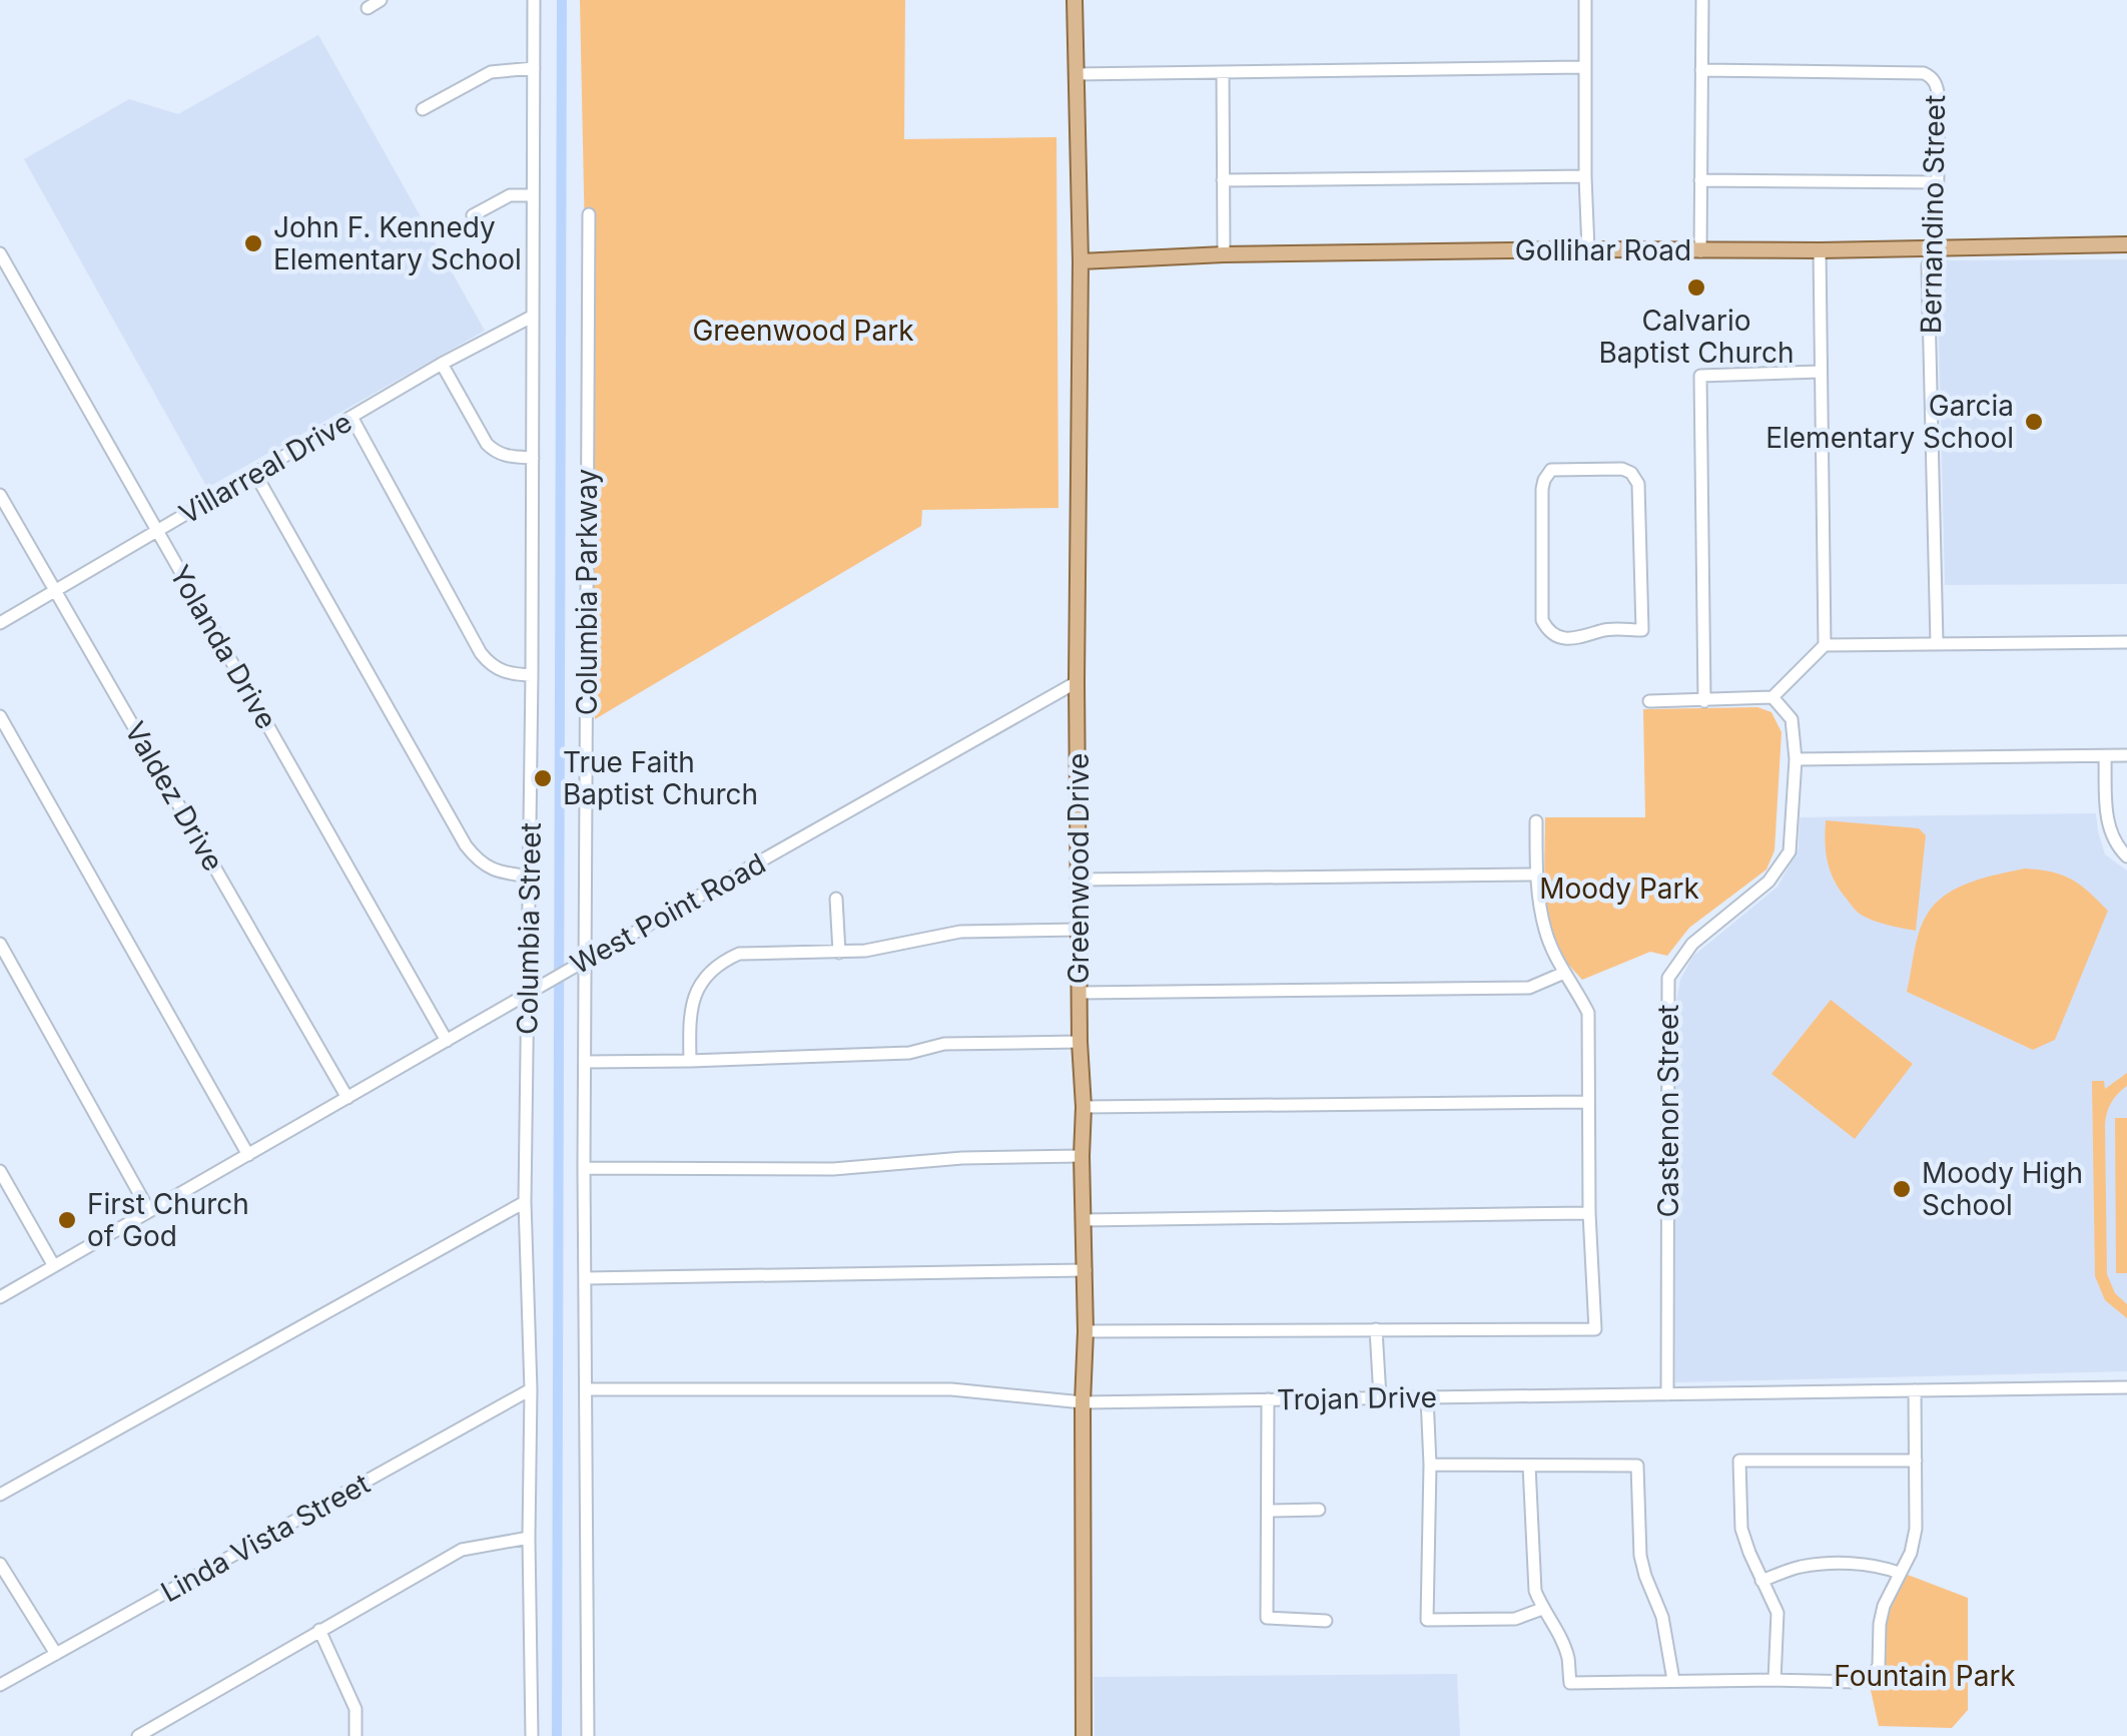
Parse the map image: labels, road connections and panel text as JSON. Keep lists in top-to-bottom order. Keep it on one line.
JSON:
{"streets":{"main road":["Gollihar Road","Greenwood Drive"],"street":["Bernandino Street","Villarreal Drive","Columbia Parkway","Yolanda Drive","Valdez Drive","West Point Road","Columbia Street","Castenon Street","Trojan Drive","Linda Vista Street"]},"crossings":[["Bernandino Street","Gollihar Road"],["Gollihar Road","Greenwood Drive"],["Villarreal Drive","Yolanda Drive"],["Villarreal Drive","Valdez Drive"],["Villarreal Drive","Columbia Street"],["Columbia Parkway","West Point Road"],["Columbia Parkway","Trojan Drive"],["Yolanda Drive","West Point Road"],["Valdez Drive","West Point Road"],["Greenwood Drive","West Point Road"],["Greenwood Drive","Trojan Drive"],["West Point Road","Columbia Street"],["Columbia Street","Linda Vista Street"],["Castenon Street","Trojan Drive"]],"parks":["Greenwood Park","Moody Park","Fountain Park"],"places":["John F. Kennedy Elementary School","Calvario Baptist Church","Garcia Elementary School","True Faith Baptist Church","Moody High School","First Church of God"]}
